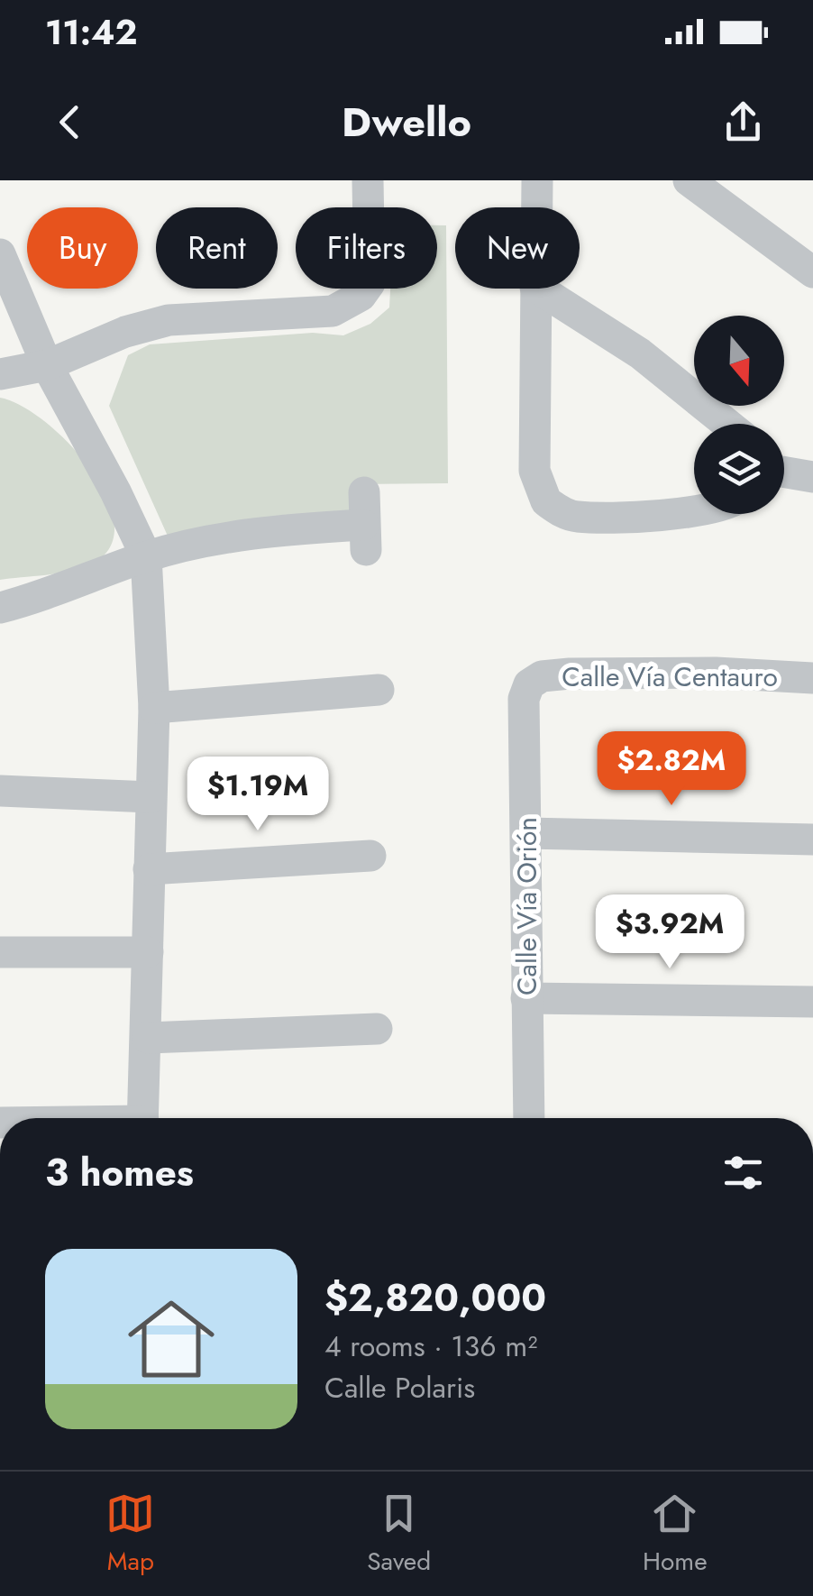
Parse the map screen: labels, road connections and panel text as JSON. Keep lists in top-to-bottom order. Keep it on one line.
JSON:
{"streets":{"street":["Calle Vía Centauro","Calle Vía Orión"]},"crossings":[["Calle Vía Centauro","Calle Vía Orión"]],"north":"bottom","page":{"status":"11:42","header":"Dwello","chip":["Buy","Rent","Filters","New"],"price":["$2.82M","$1.19M","$3.92M"],"heading":"3 homes","list":[{"name":"$2,820,000","note":"4 rooms · 136 m² · Calle Polaris"}],"tabs":["Map","Saved","Home"]}}
